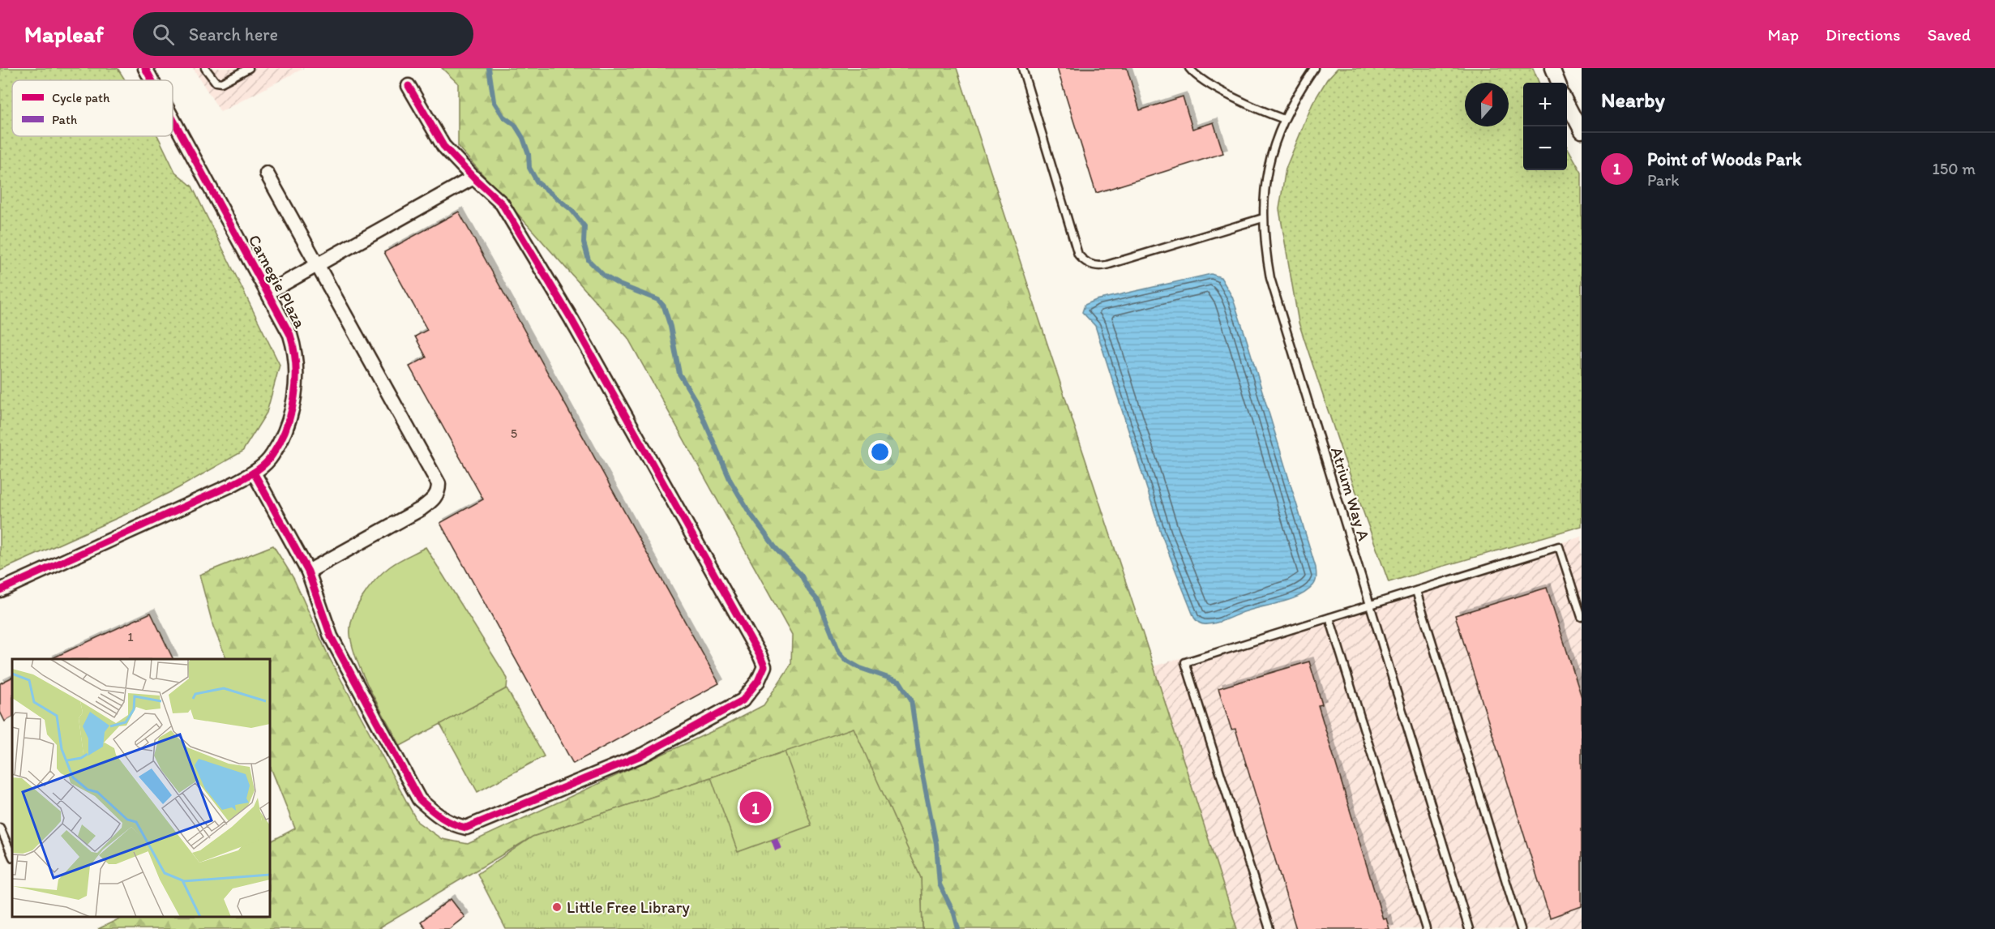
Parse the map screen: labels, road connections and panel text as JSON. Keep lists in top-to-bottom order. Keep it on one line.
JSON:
{"streets":{"street":["Carnegie Plaza"],"lane":["Atrium Way A"]},"places":["Little Free Library"],"house_numbers":["5","1"],"legend":["Cycle path","Path"],"north":"top","page":{"header":"Mapleaf","search":"Search here","nav":["Map","Directions","Saved"],"heading":"Nearby","map_buttons":["+","−"],"list":[{"mark":"1","name":"Point of Woods Park","note":"Park","value":"150 m"}],"pins":"1"}}
